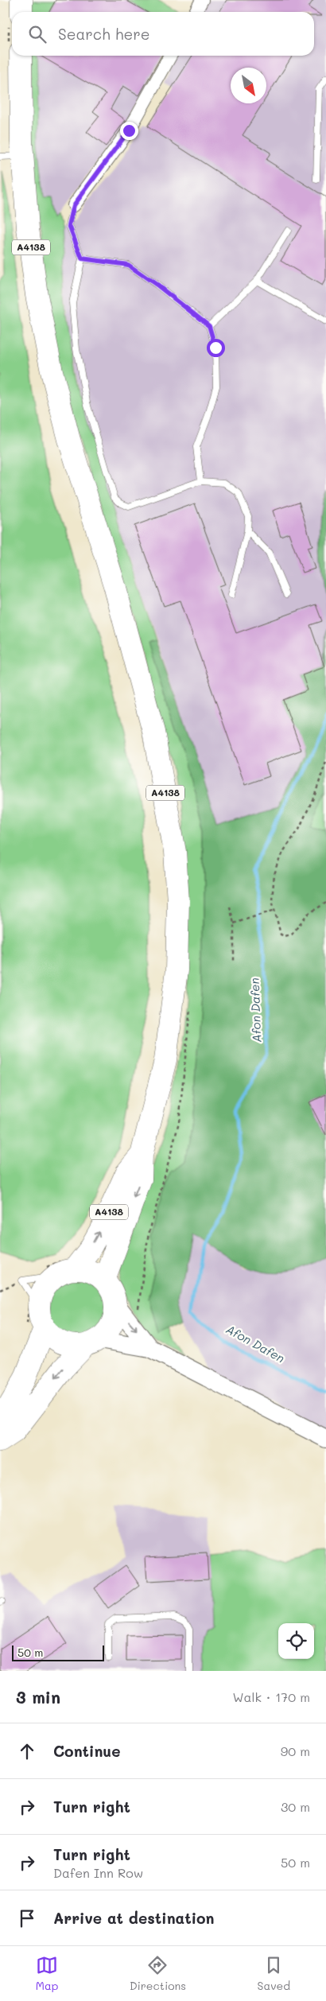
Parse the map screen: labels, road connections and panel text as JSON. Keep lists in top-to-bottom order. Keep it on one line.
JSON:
{"streets":{"highway":["A4138"]},"water":["Afon Dafen"],"scale_bar":"50 m","north":"bottom right","page":{"search":"Search here","scale":"50 m","heading":["3 min","Walk · 170 m"],"list":[["Continue","90 m"],["Turn right","30 m"],["Turn right","Dafen Inn Row","50 m"],"Arrive at destination"],"nav":["Map","Directions","Saved"]}}
